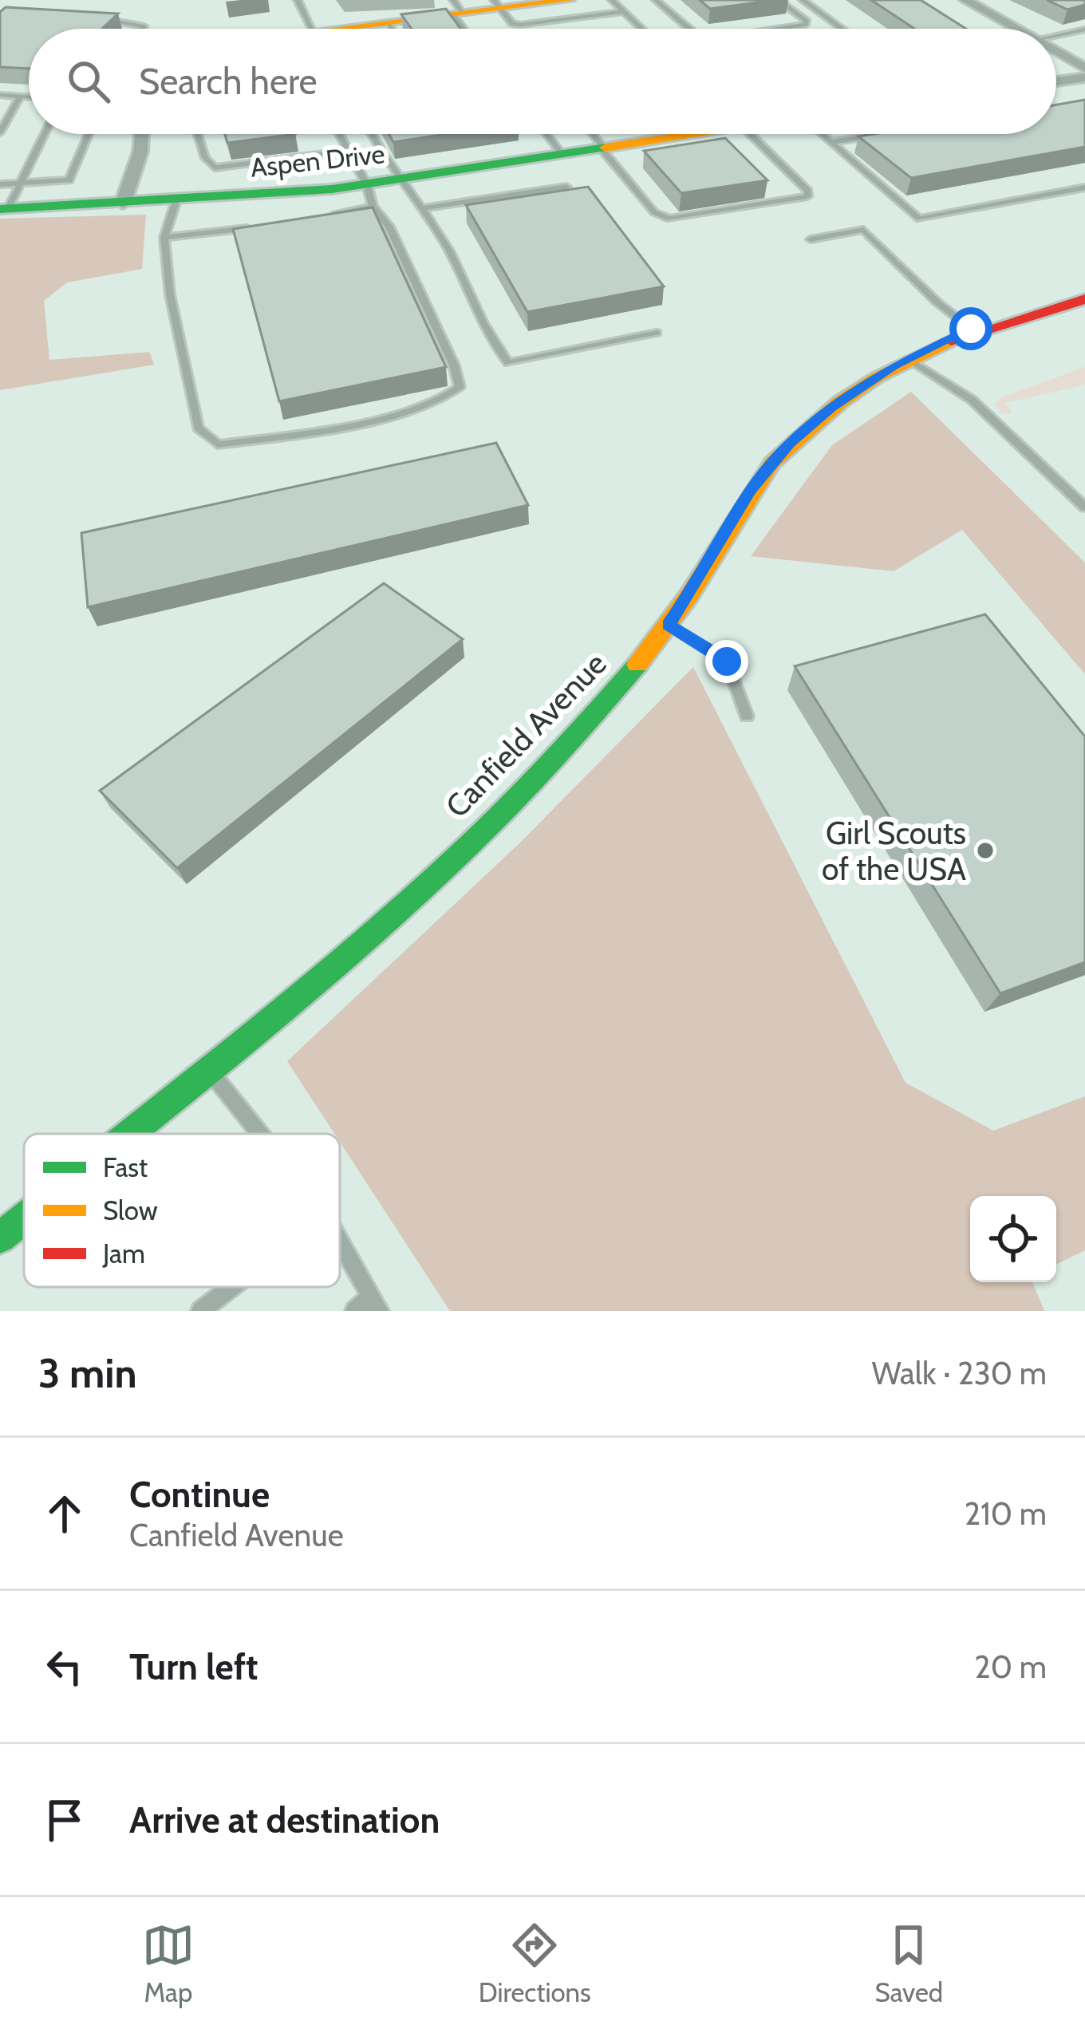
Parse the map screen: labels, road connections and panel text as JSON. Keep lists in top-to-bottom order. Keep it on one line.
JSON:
{"streets":{"street":["Aspen Drive","Canfield Avenue"]},"places":["Girl Scouts of the USA"],"legend":["Fast","Slow","Jam"],"page":{"search":"Search here","heading":["3 min","Walk · 230 m"],"list":[["Continue","Canfield Avenue","210 m"],["Turn left","20 m"],"Arrive at destination"],"nav":["Map","Directions","Saved"]}}
